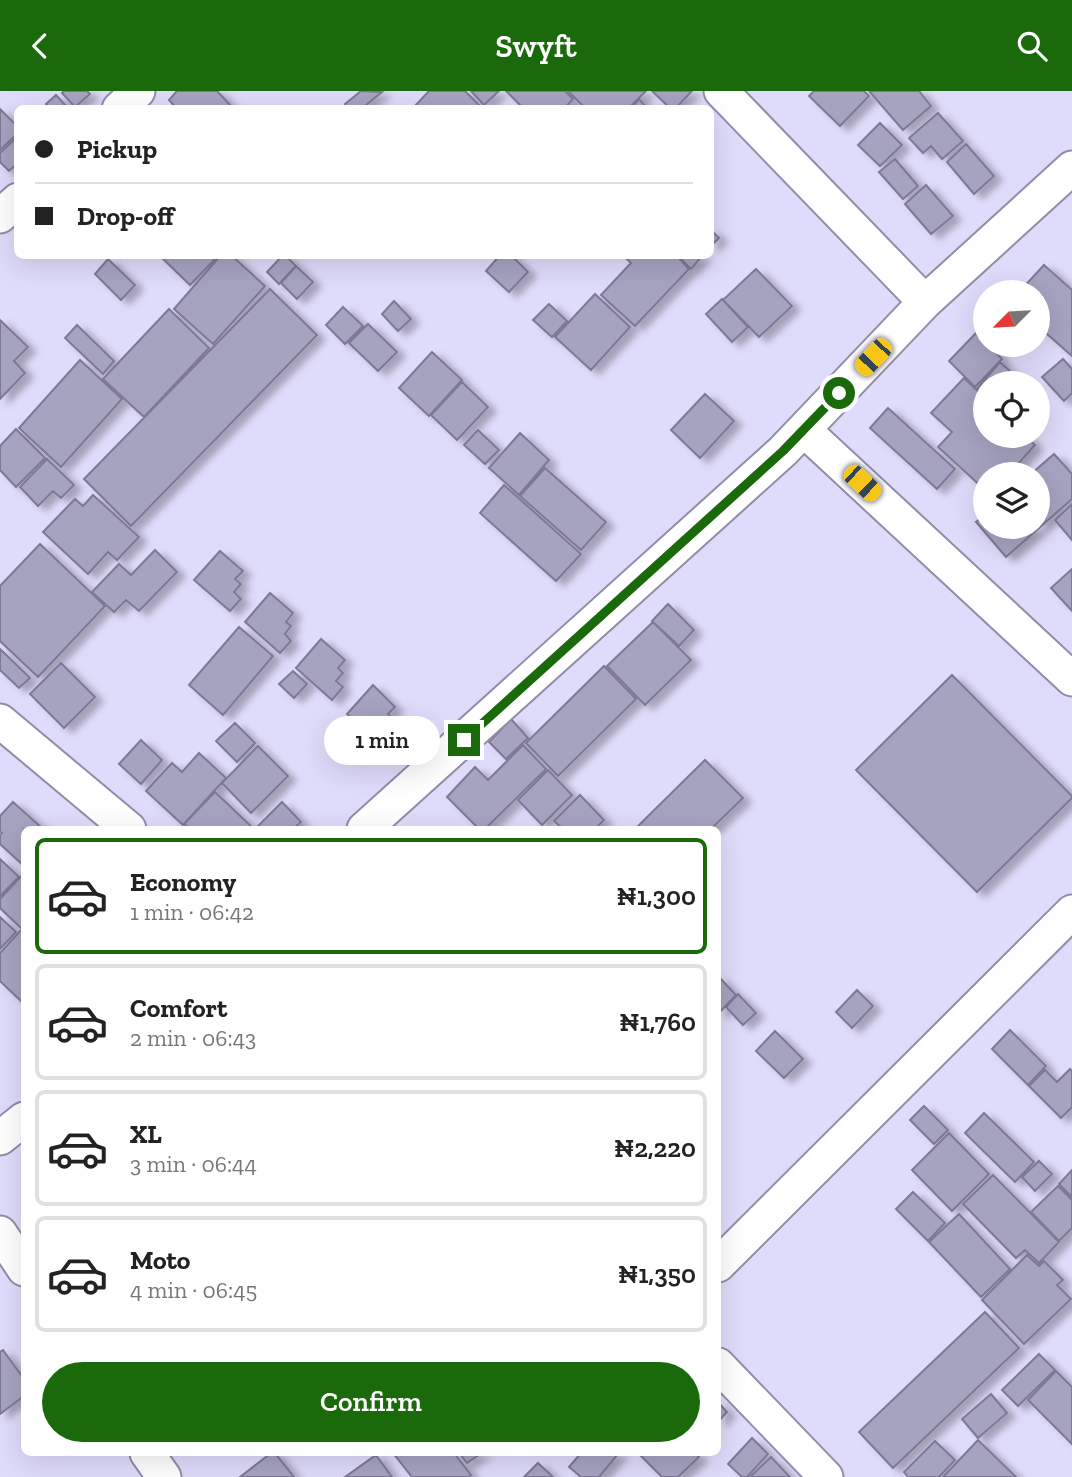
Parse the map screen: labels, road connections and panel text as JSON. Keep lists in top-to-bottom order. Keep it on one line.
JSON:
{"north":"bottom left","page":{"header":"Swyft","banner":["Pickup","Drop-off"],"bubble":"1 min","list":[{"name":"Economy","note":"1 min · 06:42","value":"₦1,300"},{"name":"Comfort","note":"2 min · 06:43","value":"₦1,760"},{"name":"XL","note":"3 min · 06:44","value":"₦2,220"},{"name":"Moto","note":"4 min · 06:45","value":"₦1,350"}],"buttons":"Confirm"}}
